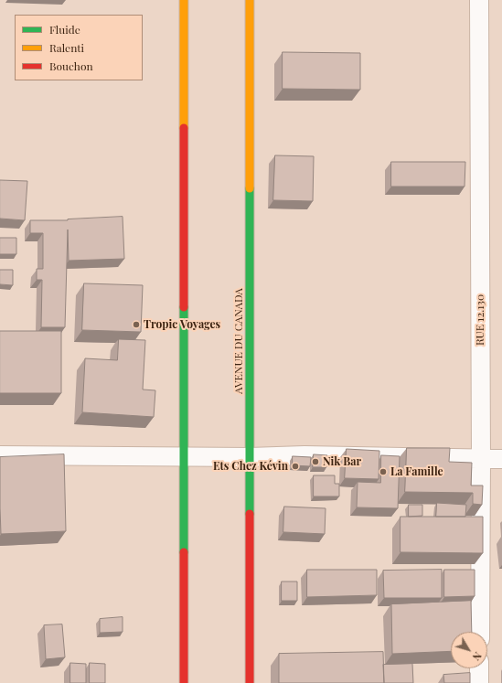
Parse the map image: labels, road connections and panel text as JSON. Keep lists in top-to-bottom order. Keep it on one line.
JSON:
{"streets":{"main road":["AVENUE DU CANADA"],"street":["RUE 12.130"]},"places":["Tropic Voyages","Nik Bar","Ets Chez Kévin","La Famille"],"legend":["Fluide","Ralenti","Bouchon"],"north":"bottom right"}
